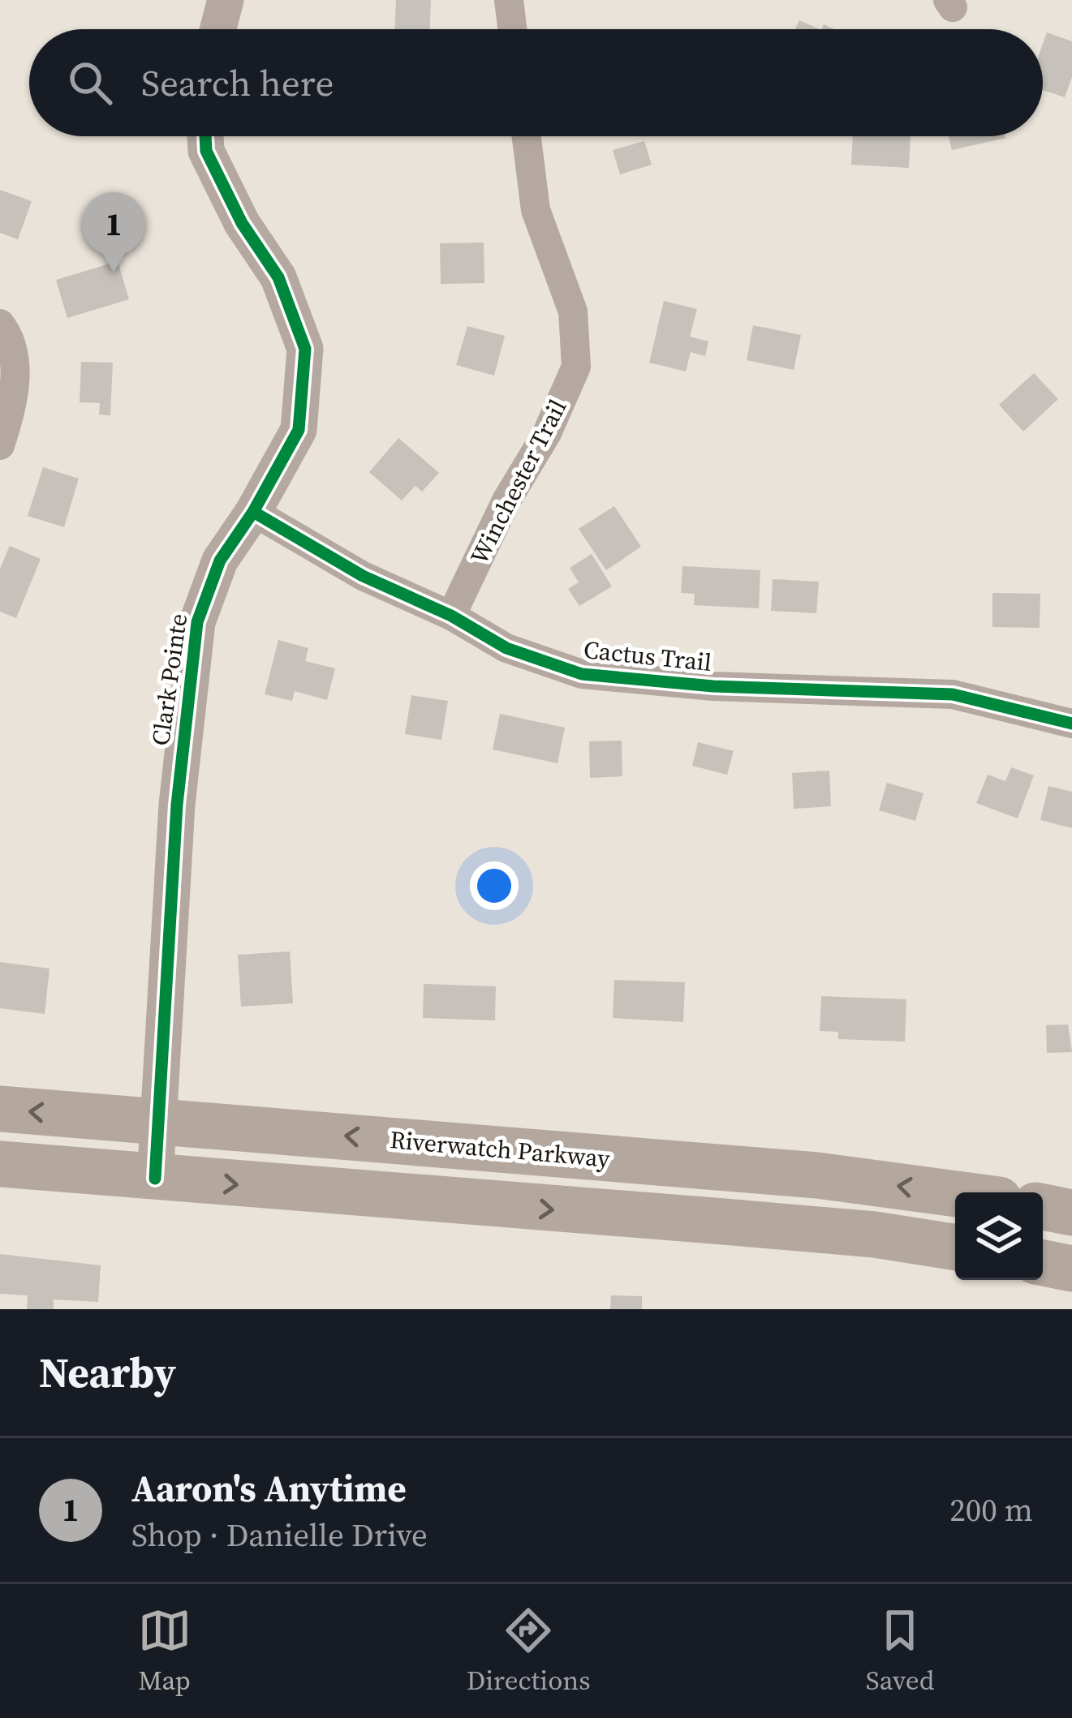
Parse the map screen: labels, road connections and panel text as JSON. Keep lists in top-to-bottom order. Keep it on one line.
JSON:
{"streets":{"main road":["Riverwatch Parkway"],"street":["Winchester Trail","Cactus Trail","Clark Pointe"]},"crossings":[["Winchester Trail","Cactus Trail"],["Cactus Trail","Clark Pointe"],["Clark Pointe","Riverwatch Parkway"]],"page":{"search":"Search here","pins":"1","heading":"Nearby","list":[{"mark":"1","name":"Aaron's Anytime","note":"Shop · Danielle Drive","value":"200 m"}],"nav":["Map","Directions","Saved"]}}
